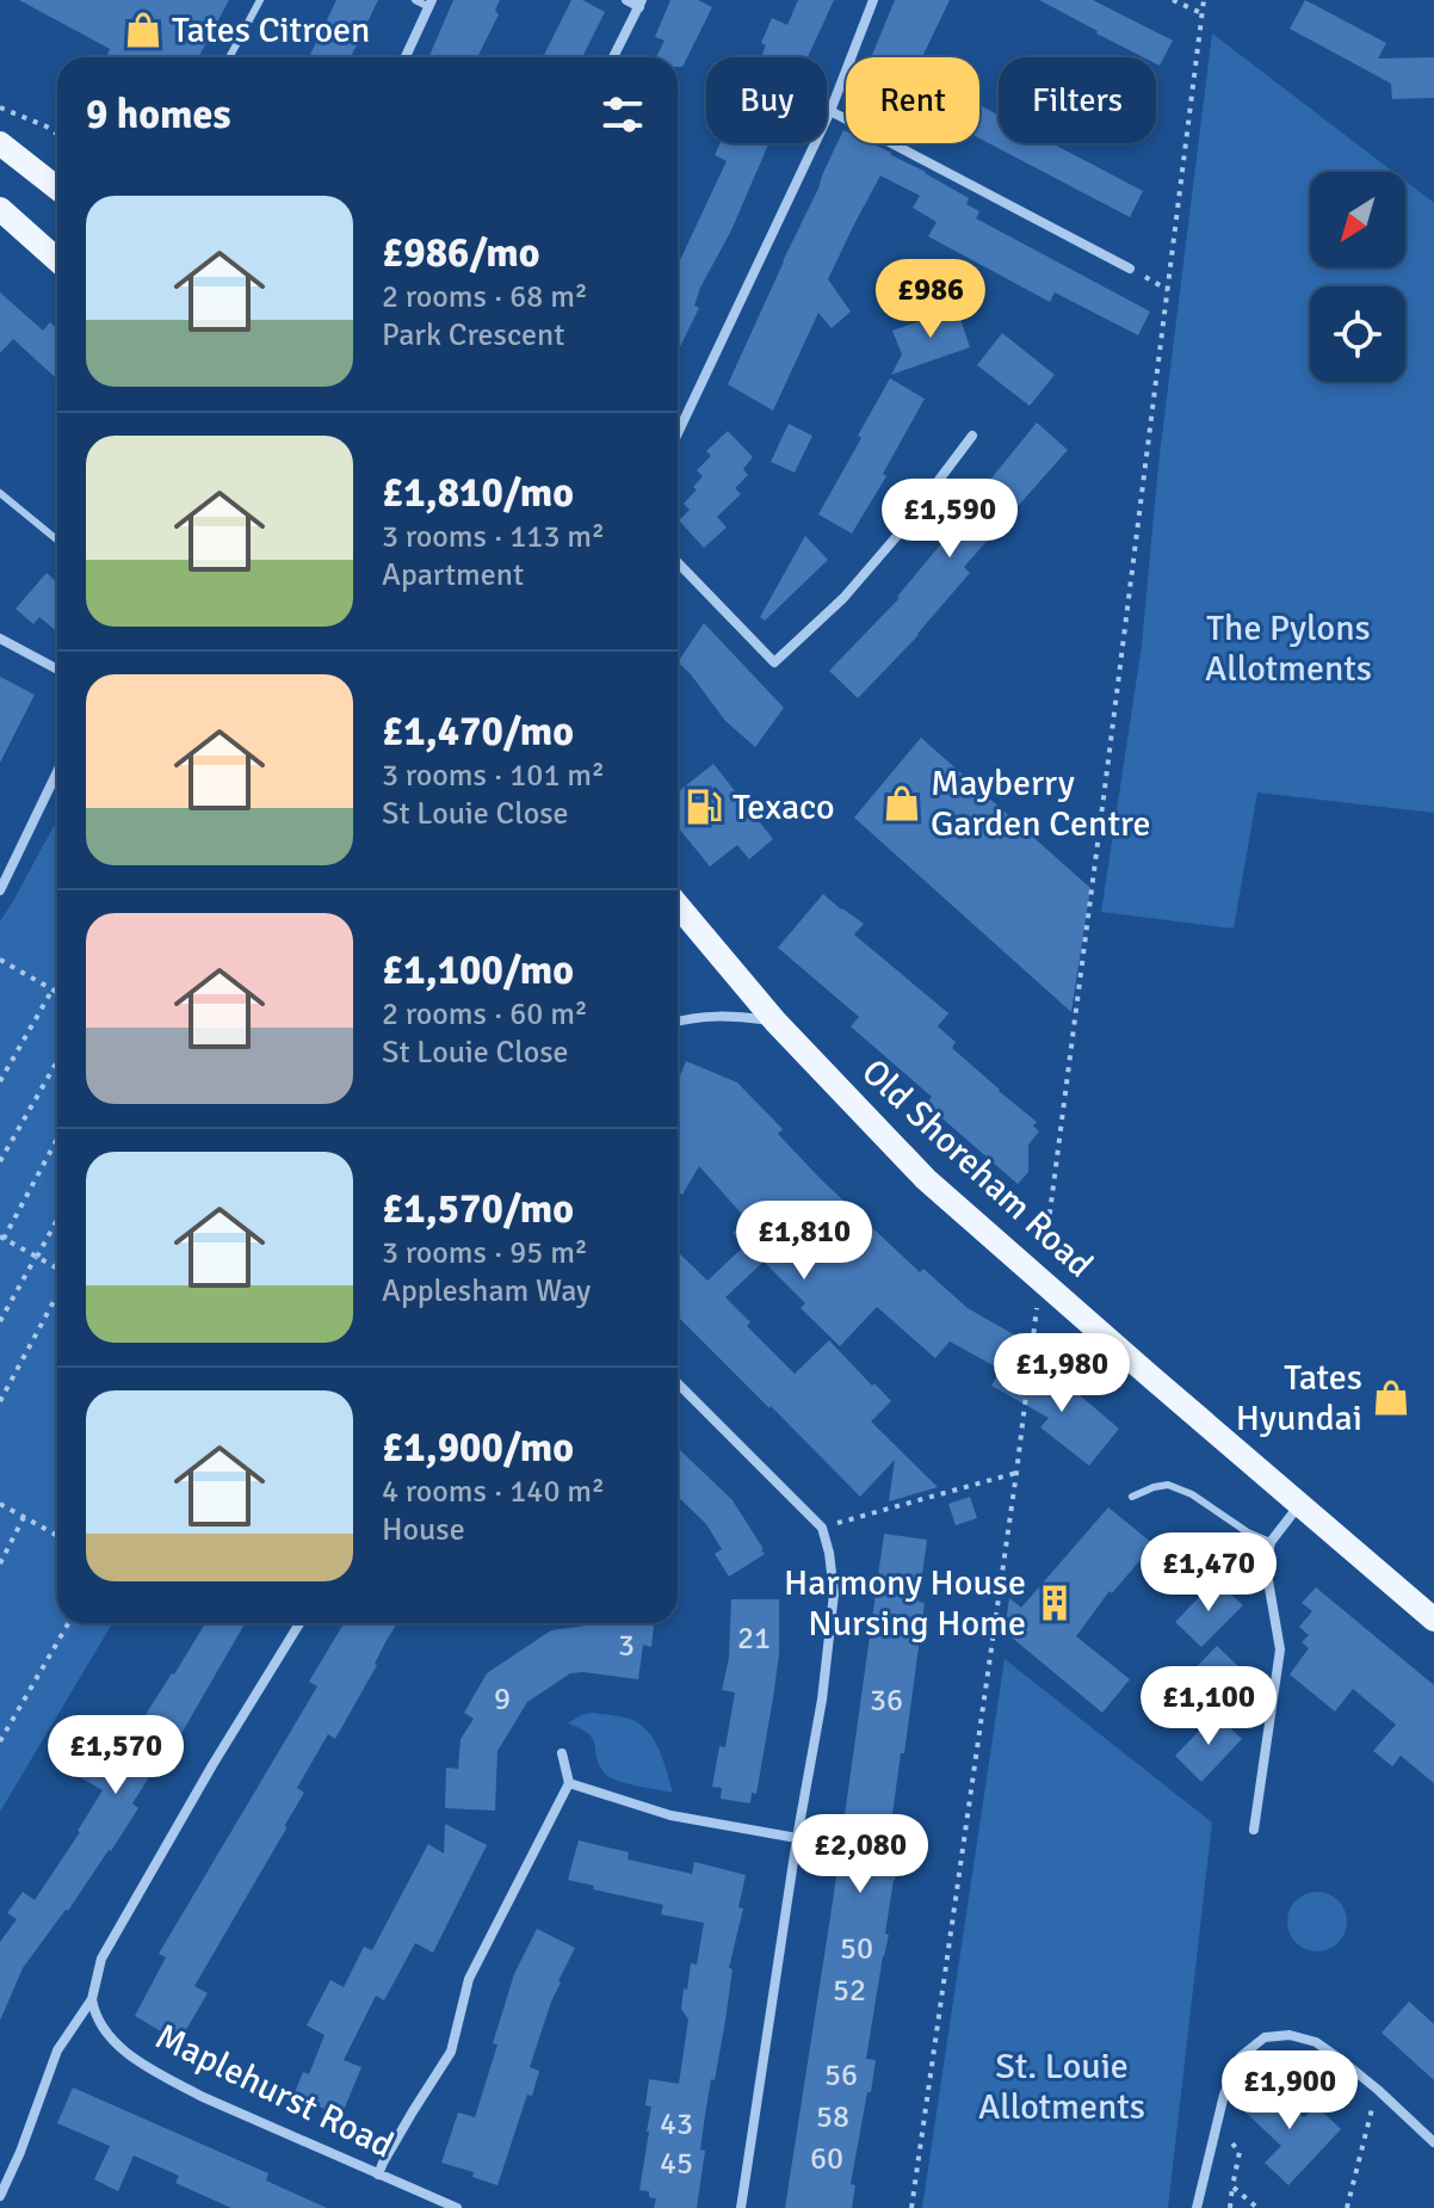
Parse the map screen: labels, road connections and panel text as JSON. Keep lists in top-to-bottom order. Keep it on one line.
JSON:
{"streets":{"main road":["Old Shoreham Road"],"street":["Maplehurst Road"]},"parks":["The Pylons Allotments","St. Louie Allotments"],"places":{"shop":["Tates Citroen","Mayberry Garden Centre","Tates Hyundai"],"fuel station":["Texaco"],"building":["Harmony House Nursing Home"]},"house_numbers":["21","3","9","36","50","52","56","58","43","60","45"],"north":"bottom left","page":{"chip":["Buy","Rent","Filters"],"heading":"9 homes","list":[{"name":"£986/mo","note":"2 rooms · 68 m² · Park Crescent"},{"name":"£1,810/mo","note":"3 rooms · 113 m² · Apartment"},{"name":"£1,470/mo","note":"3 rooms · 101 m² · St Louie Close"},{"name":"£1,100/mo","note":"2 rooms · 60 m² · St Louie Close"},{"name":"£1,570/mo","note":"3 rooms · 95 m² · Applesham Way"},{"name":"£1,900/mo","note":"4 rooms · 140 m² · House"}],"price":["£986","£1,590","£1,810","£1,980","£1,470","£1,100","£1,570","£2,080","£1,900"]}}
